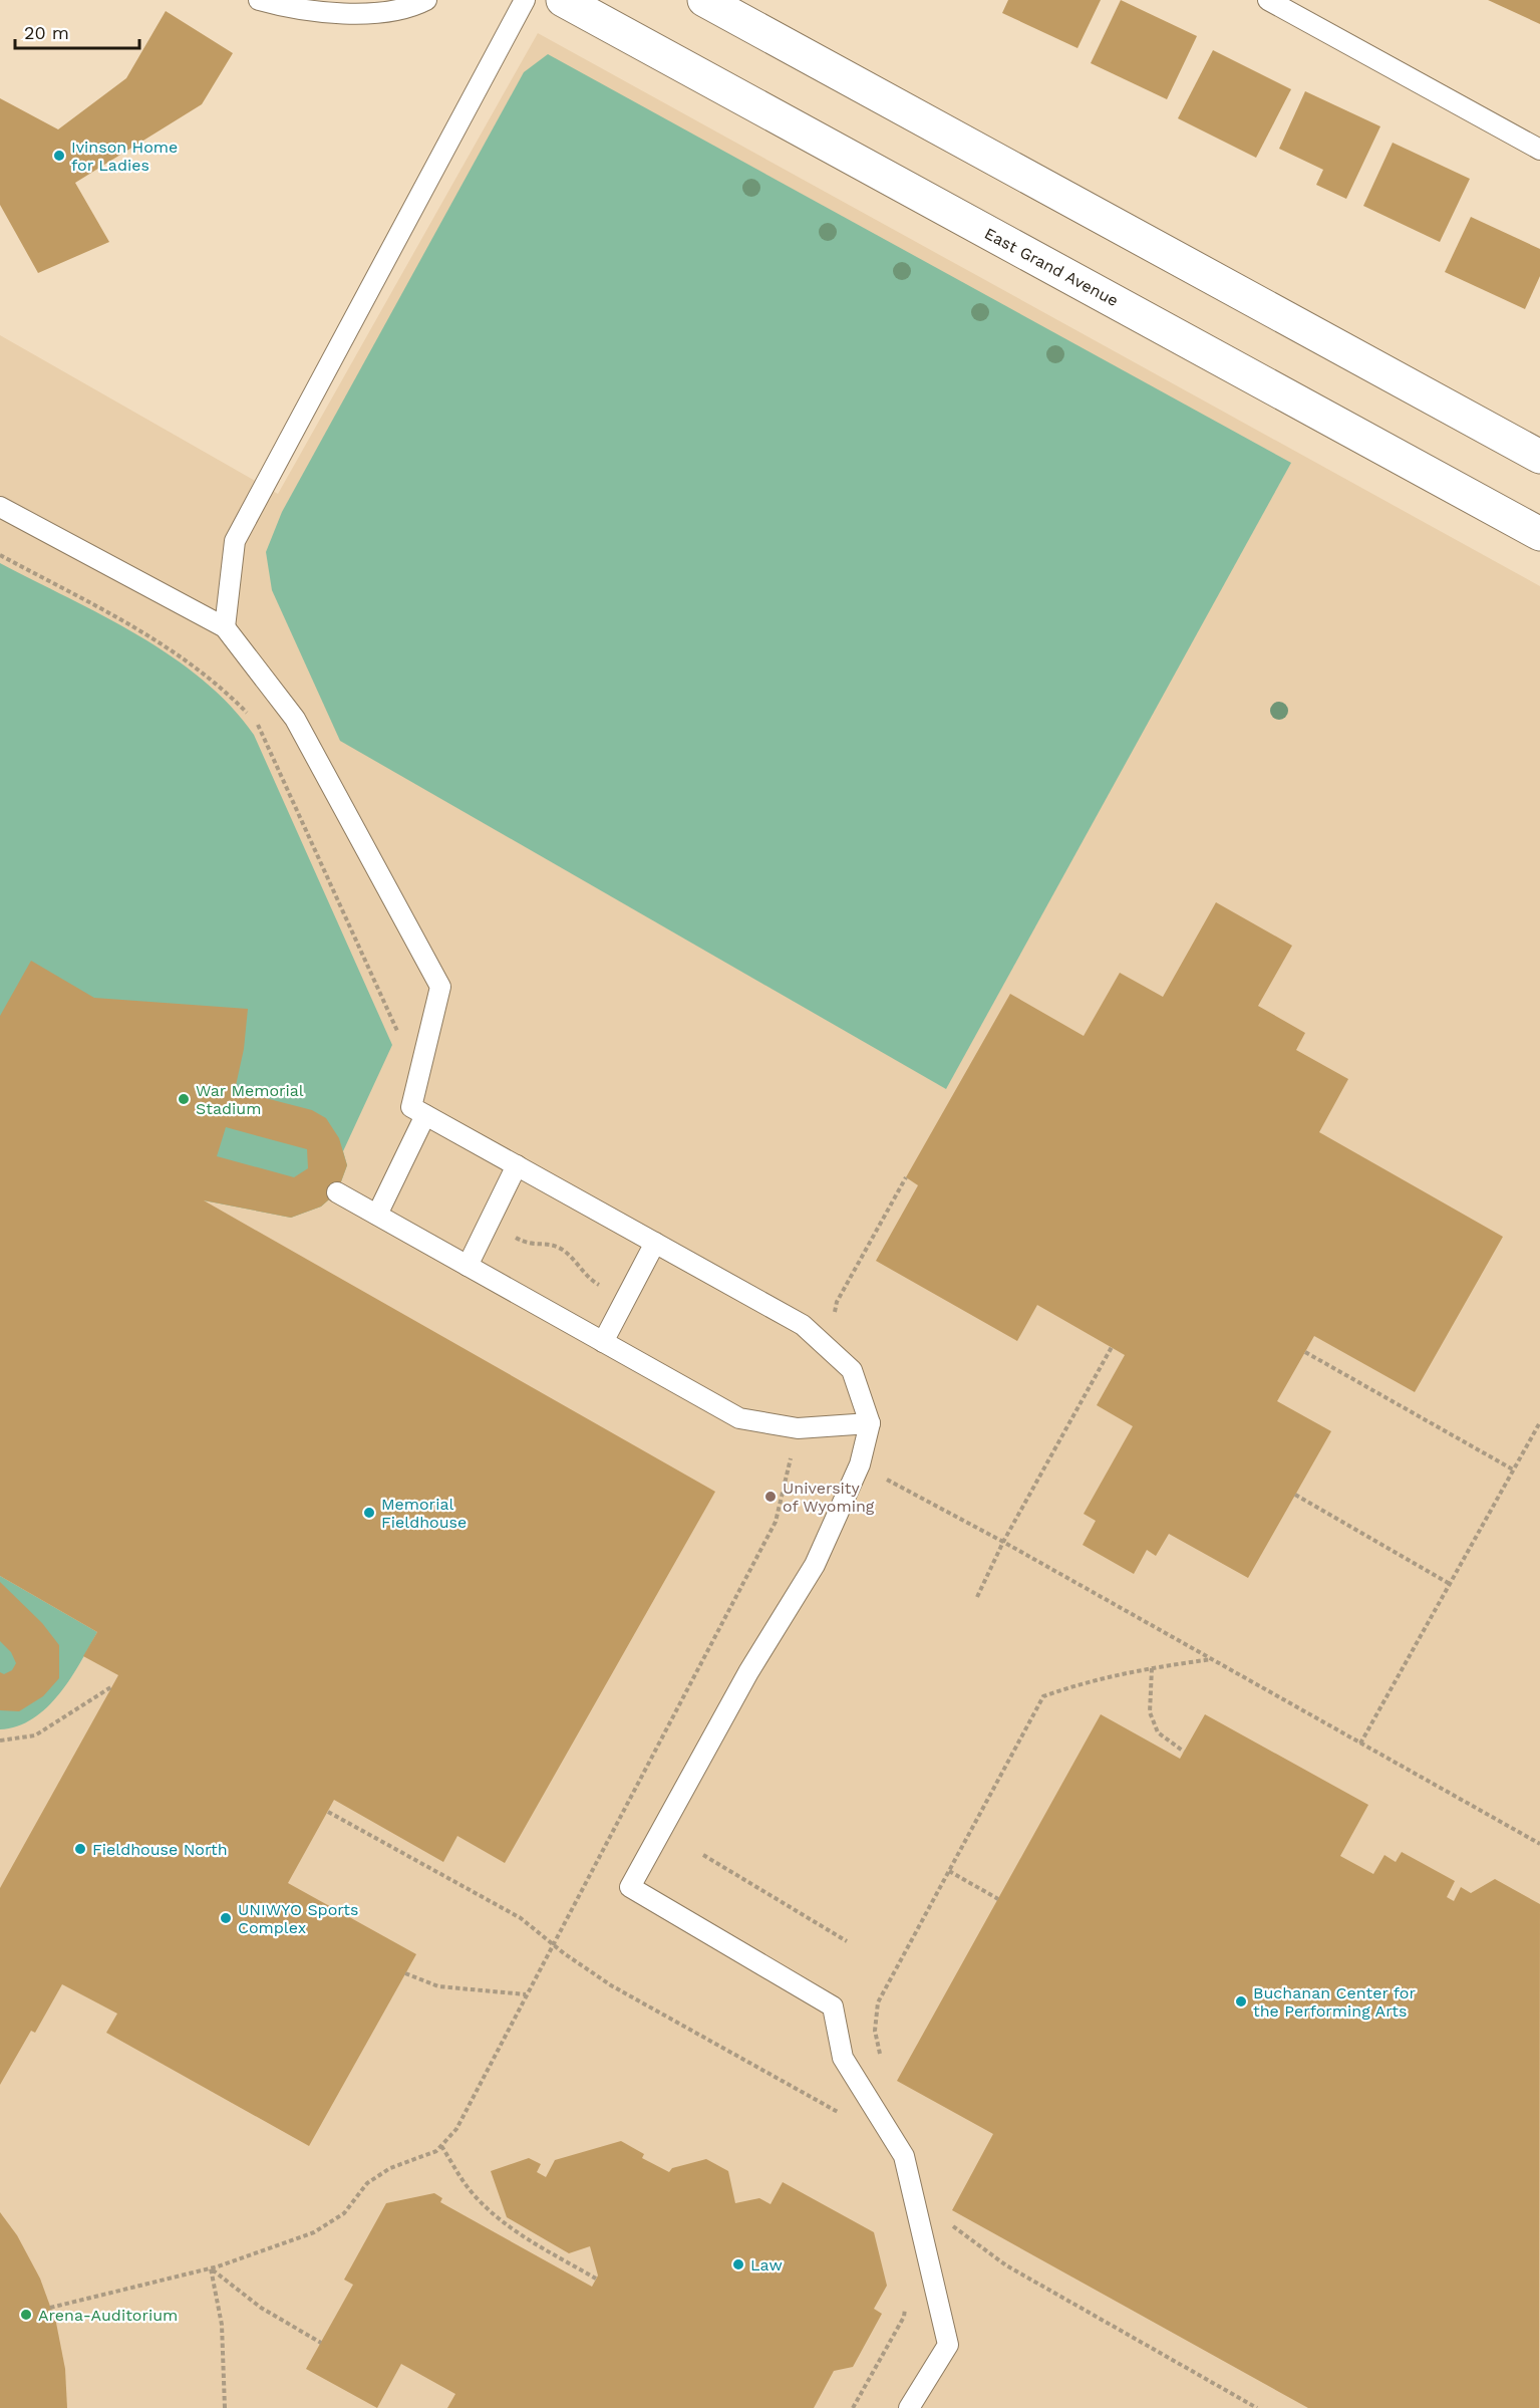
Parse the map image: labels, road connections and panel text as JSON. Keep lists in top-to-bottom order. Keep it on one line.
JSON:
{"streets":{"main road":["East Grand Avenue"]},"places":["Ivinson Home for Ladies","War Memorial Stadium","University of Wyoming","Memorial Fieldhouse","Fieldhouse North","UNIWYO Sports Complex","Buchanan Center for the Performing Arts","Law","Arena-Auditorium"],"scale_bar":"20 m"}
